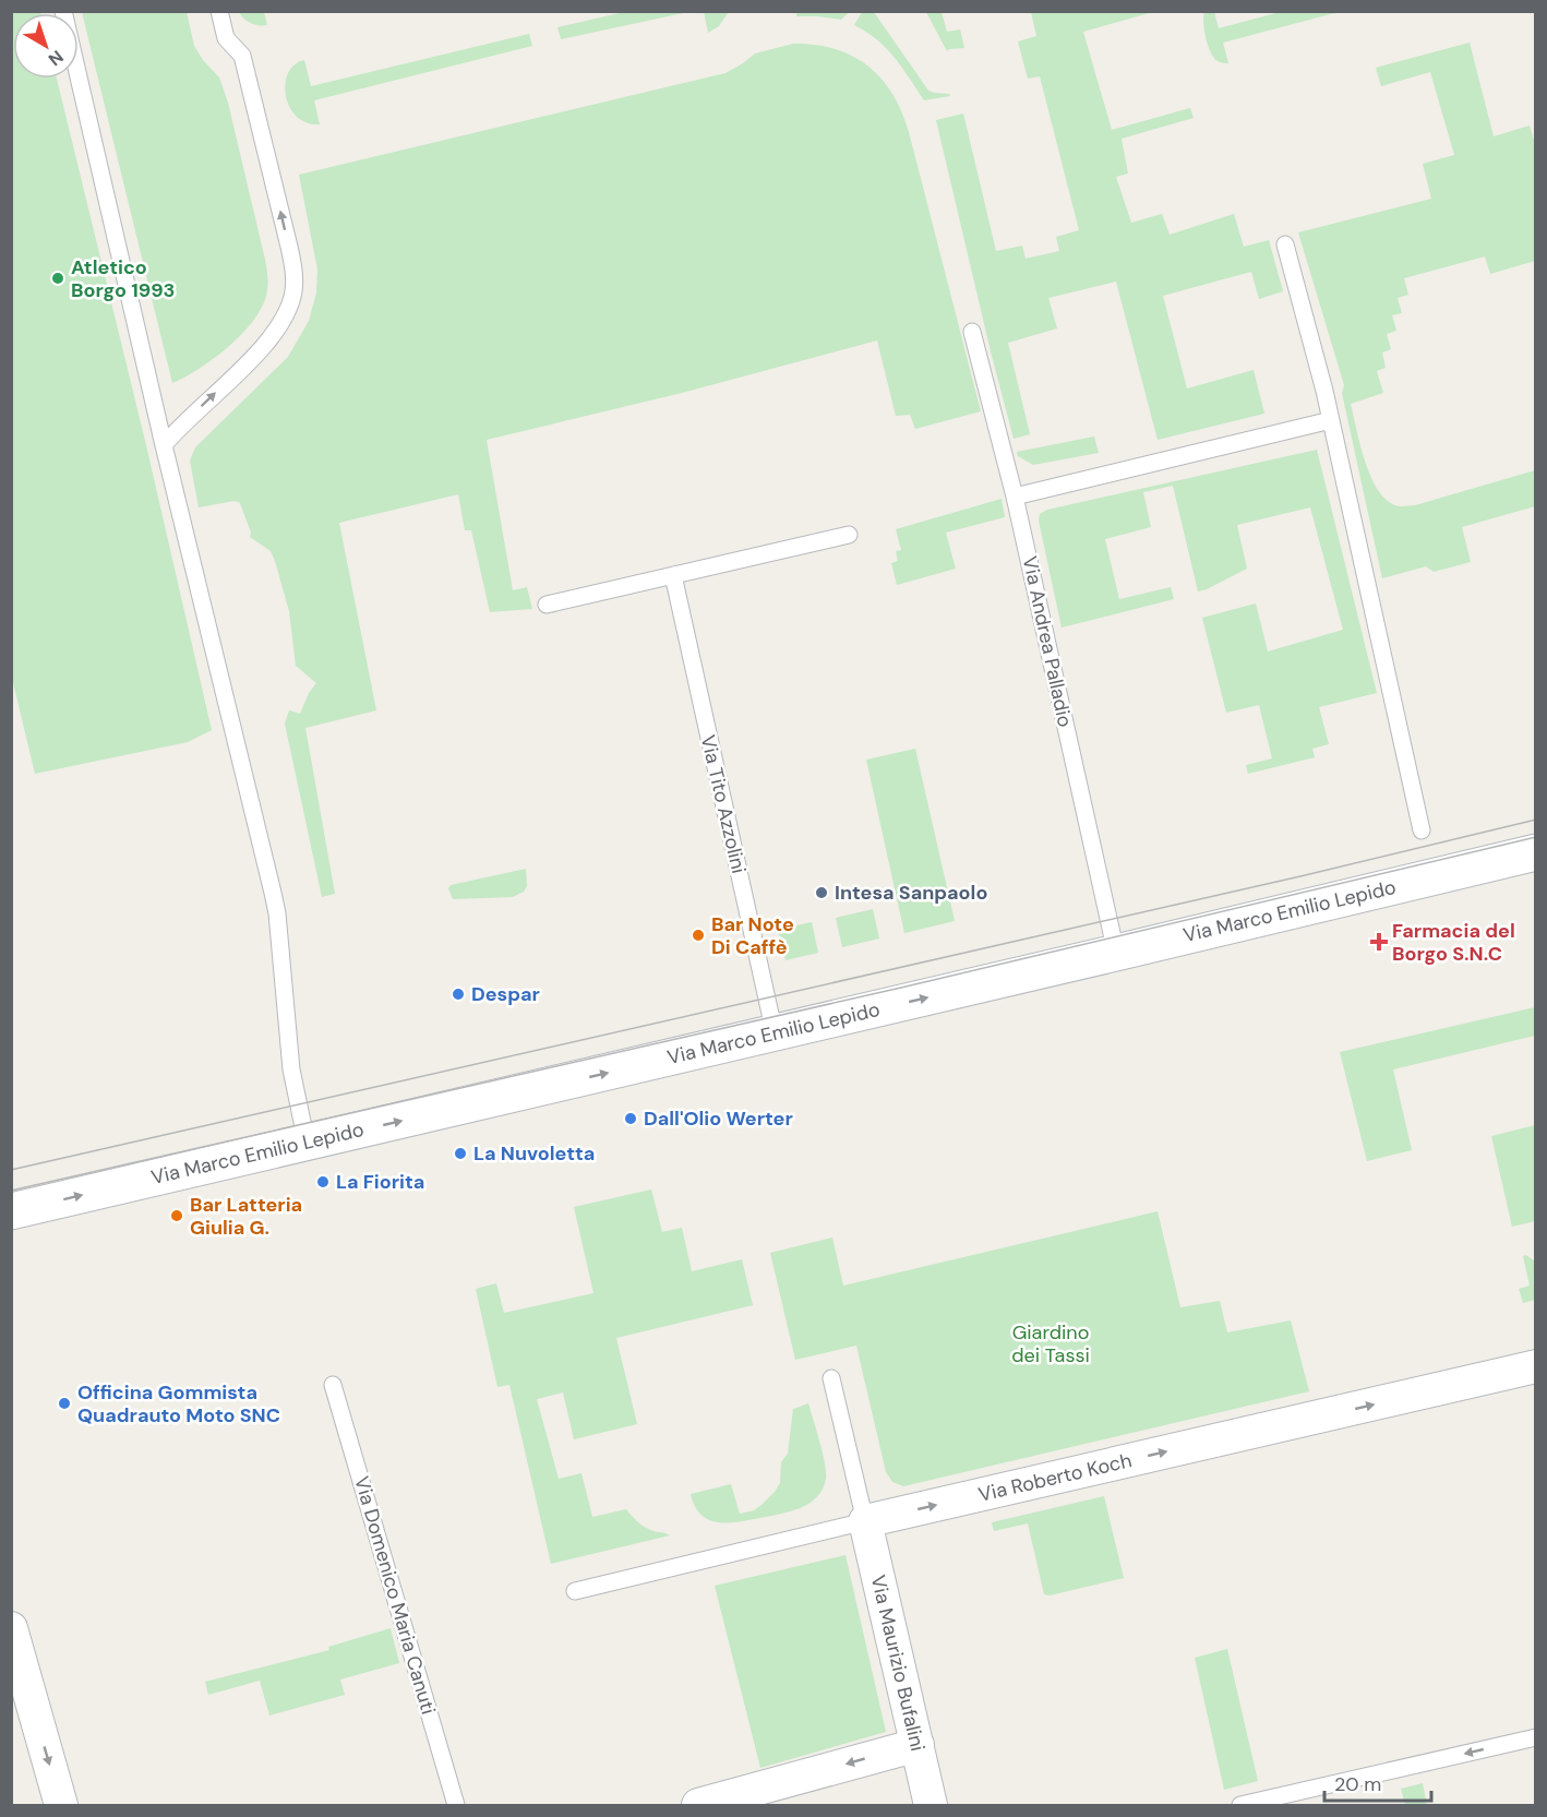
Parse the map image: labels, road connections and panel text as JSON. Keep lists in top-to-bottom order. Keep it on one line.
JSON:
{"streets":{"main road":["Via Marco Emilio Lepido"],"street":["Via Roberto Koch","Via Maurizio Bufalini"],"lane":["Via Andrea Palladio","Via Tito Azzolini","Via Domenico Maria Canuti"]},"crossings":[["Via Andrea Palladio","Via Marco Emilio Lepido"],["Via Tito Azzolini","Via Marco Emilio Lepido"],["Via Roberto Koch","Via Maurizio Bufalini"]],"one_way":["Via Marco Emilio Lepido","Via Roberto Koch"],"parks":["Giardino dei Tassi"],"places":{"other":["Atletico Borgo 1993","Intesa Sanpaolo","Bar Note Di Caffè","Despar","Dall'Olio Werter","La Nuvoletta","La Fiorita","Bar Latteria Giulia G.","Officina Gommista Quadrauto Moto SNC"],"health":["Farmacia del Borgo S.N.C"]},"scale_bar":"20 m","north":"bottom right"}
